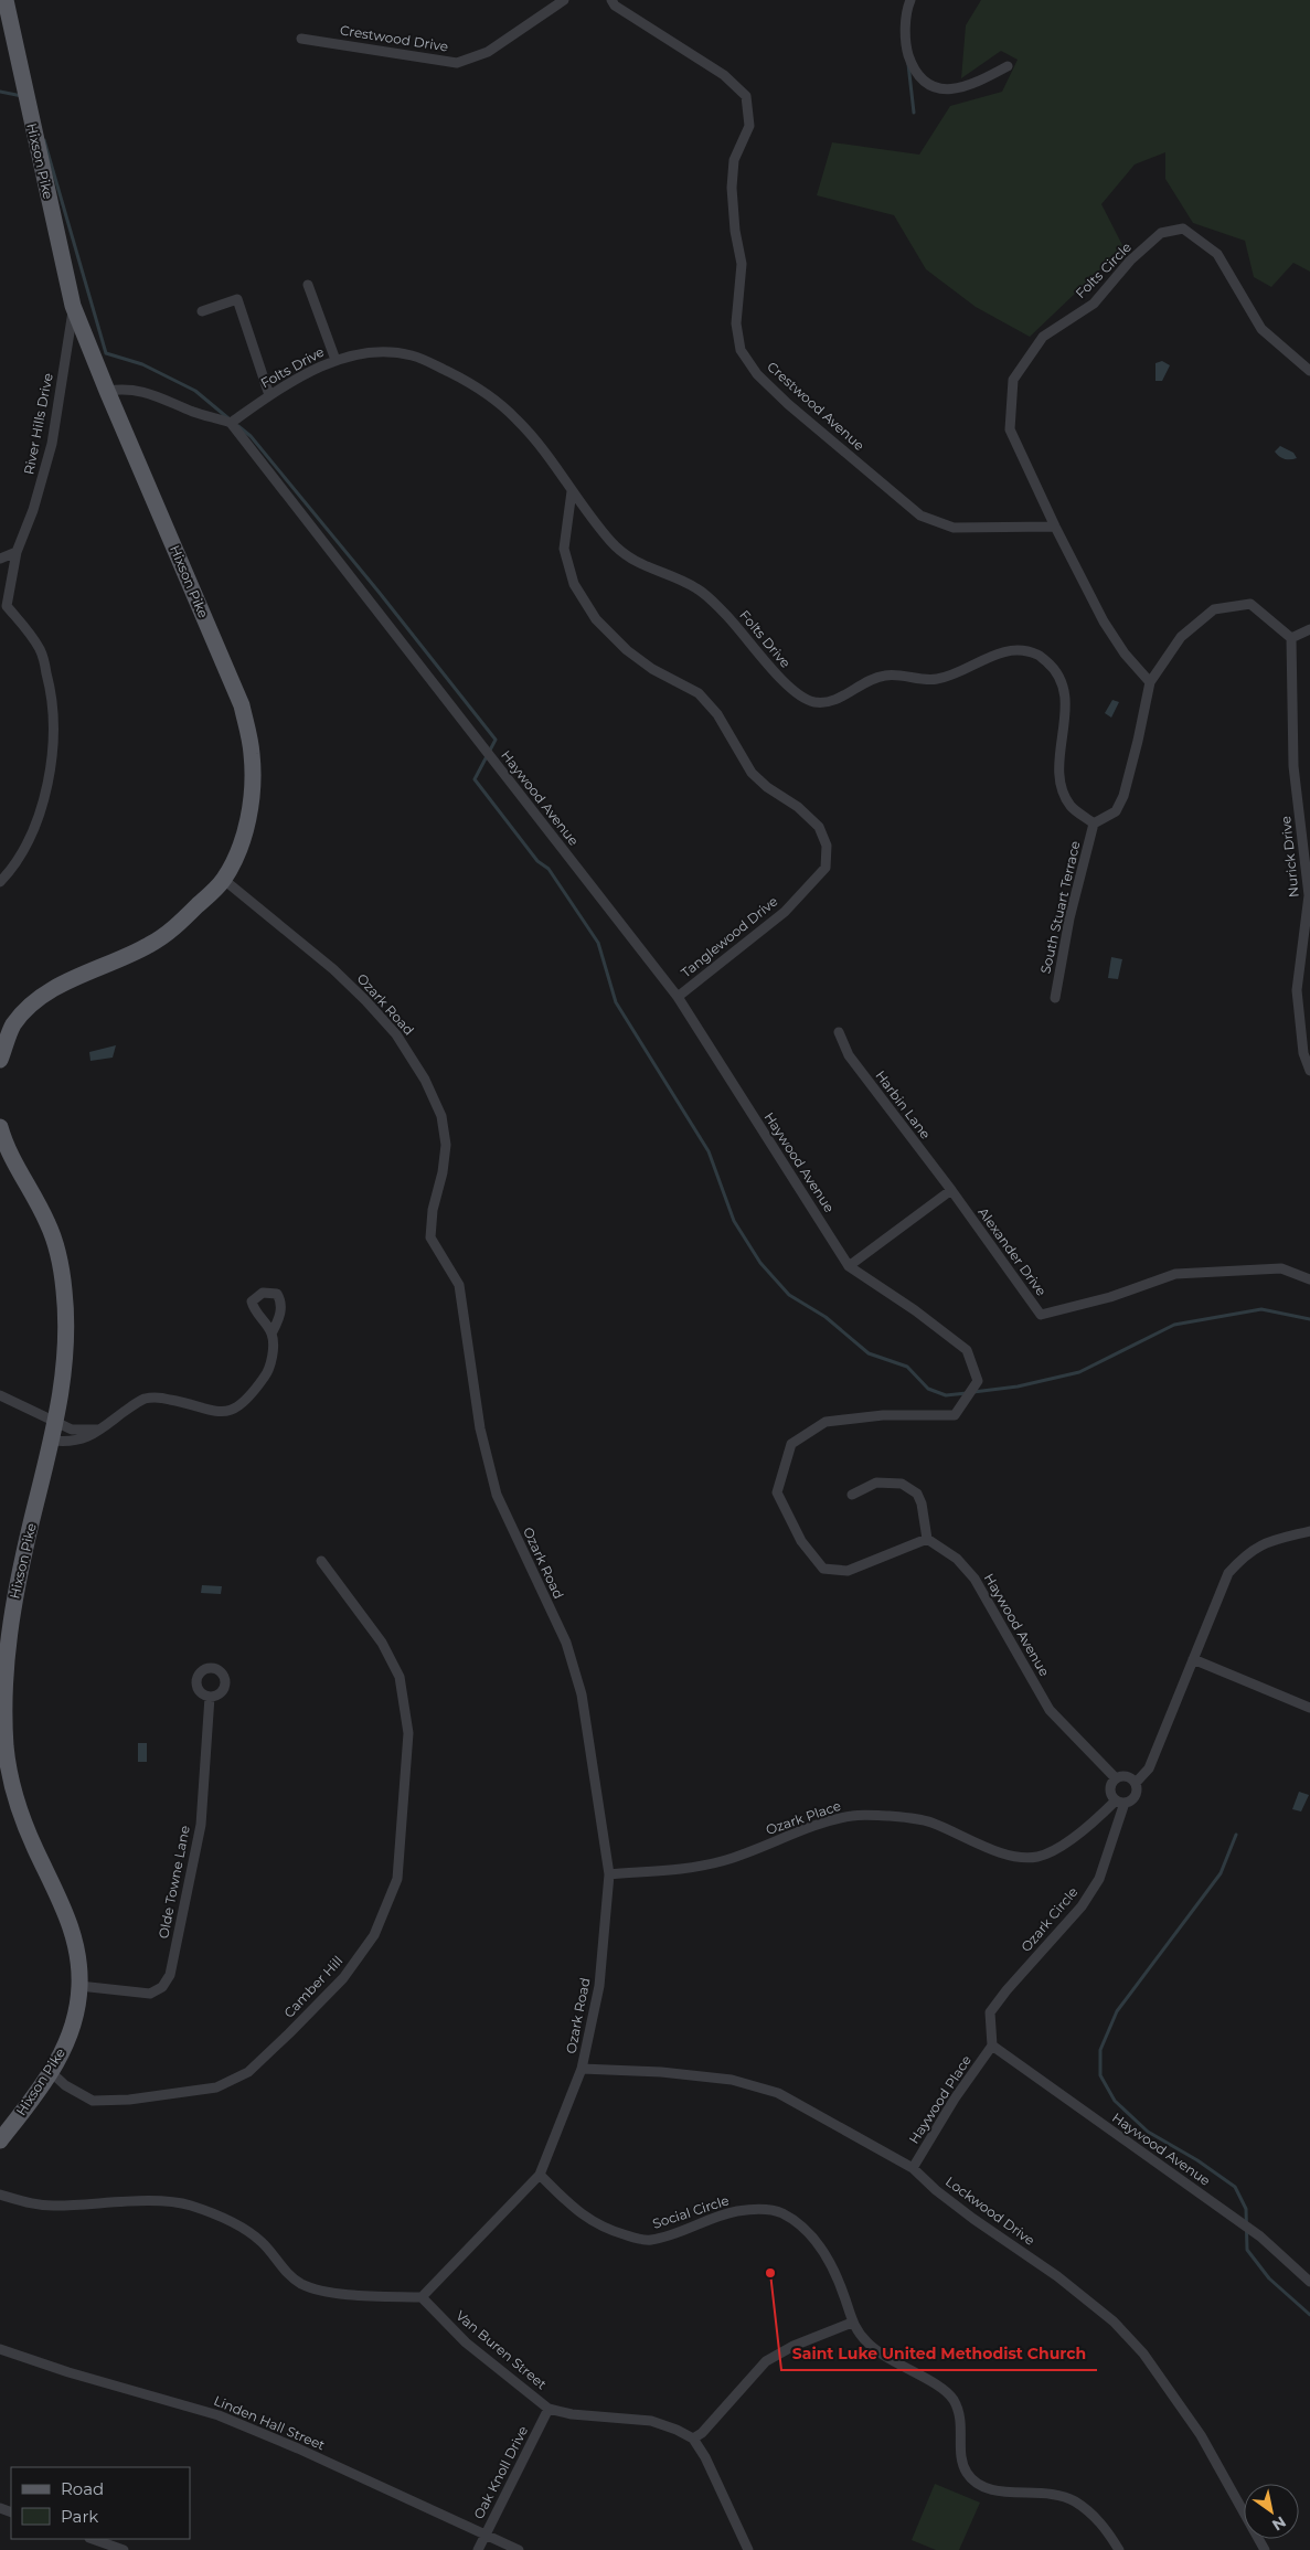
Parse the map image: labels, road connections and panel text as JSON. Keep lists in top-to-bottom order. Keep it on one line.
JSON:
{"streets":{"main road":["Hixson Pike"],"street":["Crestwood Drive","Folts Circle","Folts Drive","Crestwood Avenue","River Hills Drive","Haywood Avenue","Nurick Drive","South Stuart Terrace","Tanglewood Drive","Ozark Road","Harbin Lane","Alexander Drive","Ozark Place","Olde Towne Lane","Ozark Circle","Camber Hill","Haywood Place","Lockwood Drive","Social Circle","Van Buren Street","Linden Hall Street","Oak Knoll Drive"]},"crossings":[["Hixson Pike","River Hills Drive"],["Hixson Pike","Ozark Road"],["Hixson Pike","Olde Towne Lane"],["Hixson Pike","Camber Hill"],["Folts Circle","Crestwood Avenue"],["Folts Drive","Haywood Avenue"],["Folts Drive","South Stuart Terrace"],["Folts Drive","Tanglewood Drive"],["Haywood Avenue","Tanglewood Drive"],["Haywood Avenue","Ozark Place"],["Haywood Avenue","Ozark Circle"],["Haywood Avenue","Haywood Place"],["Ozark Road","Ozark Place"],["Ozark Road","Lockwood Drive"],["Ozark Road","Social Circle"],["Ozark Road","Van Buren Street"],["Harbin Lane","Alexander Drive"],["Ozark Place","Ozark Circle"],["Ozark Circle","Haywood Place"],["Haywood Place","Lockwood Drive"],["Van Buren Street","Oak Knoll Drive"],["Linden Hall Street","Oak Knoll Drive"]],"places":["Saint Luke United Methodist Church"],"legend":["Road","Park"],"north":"bottom right"}
